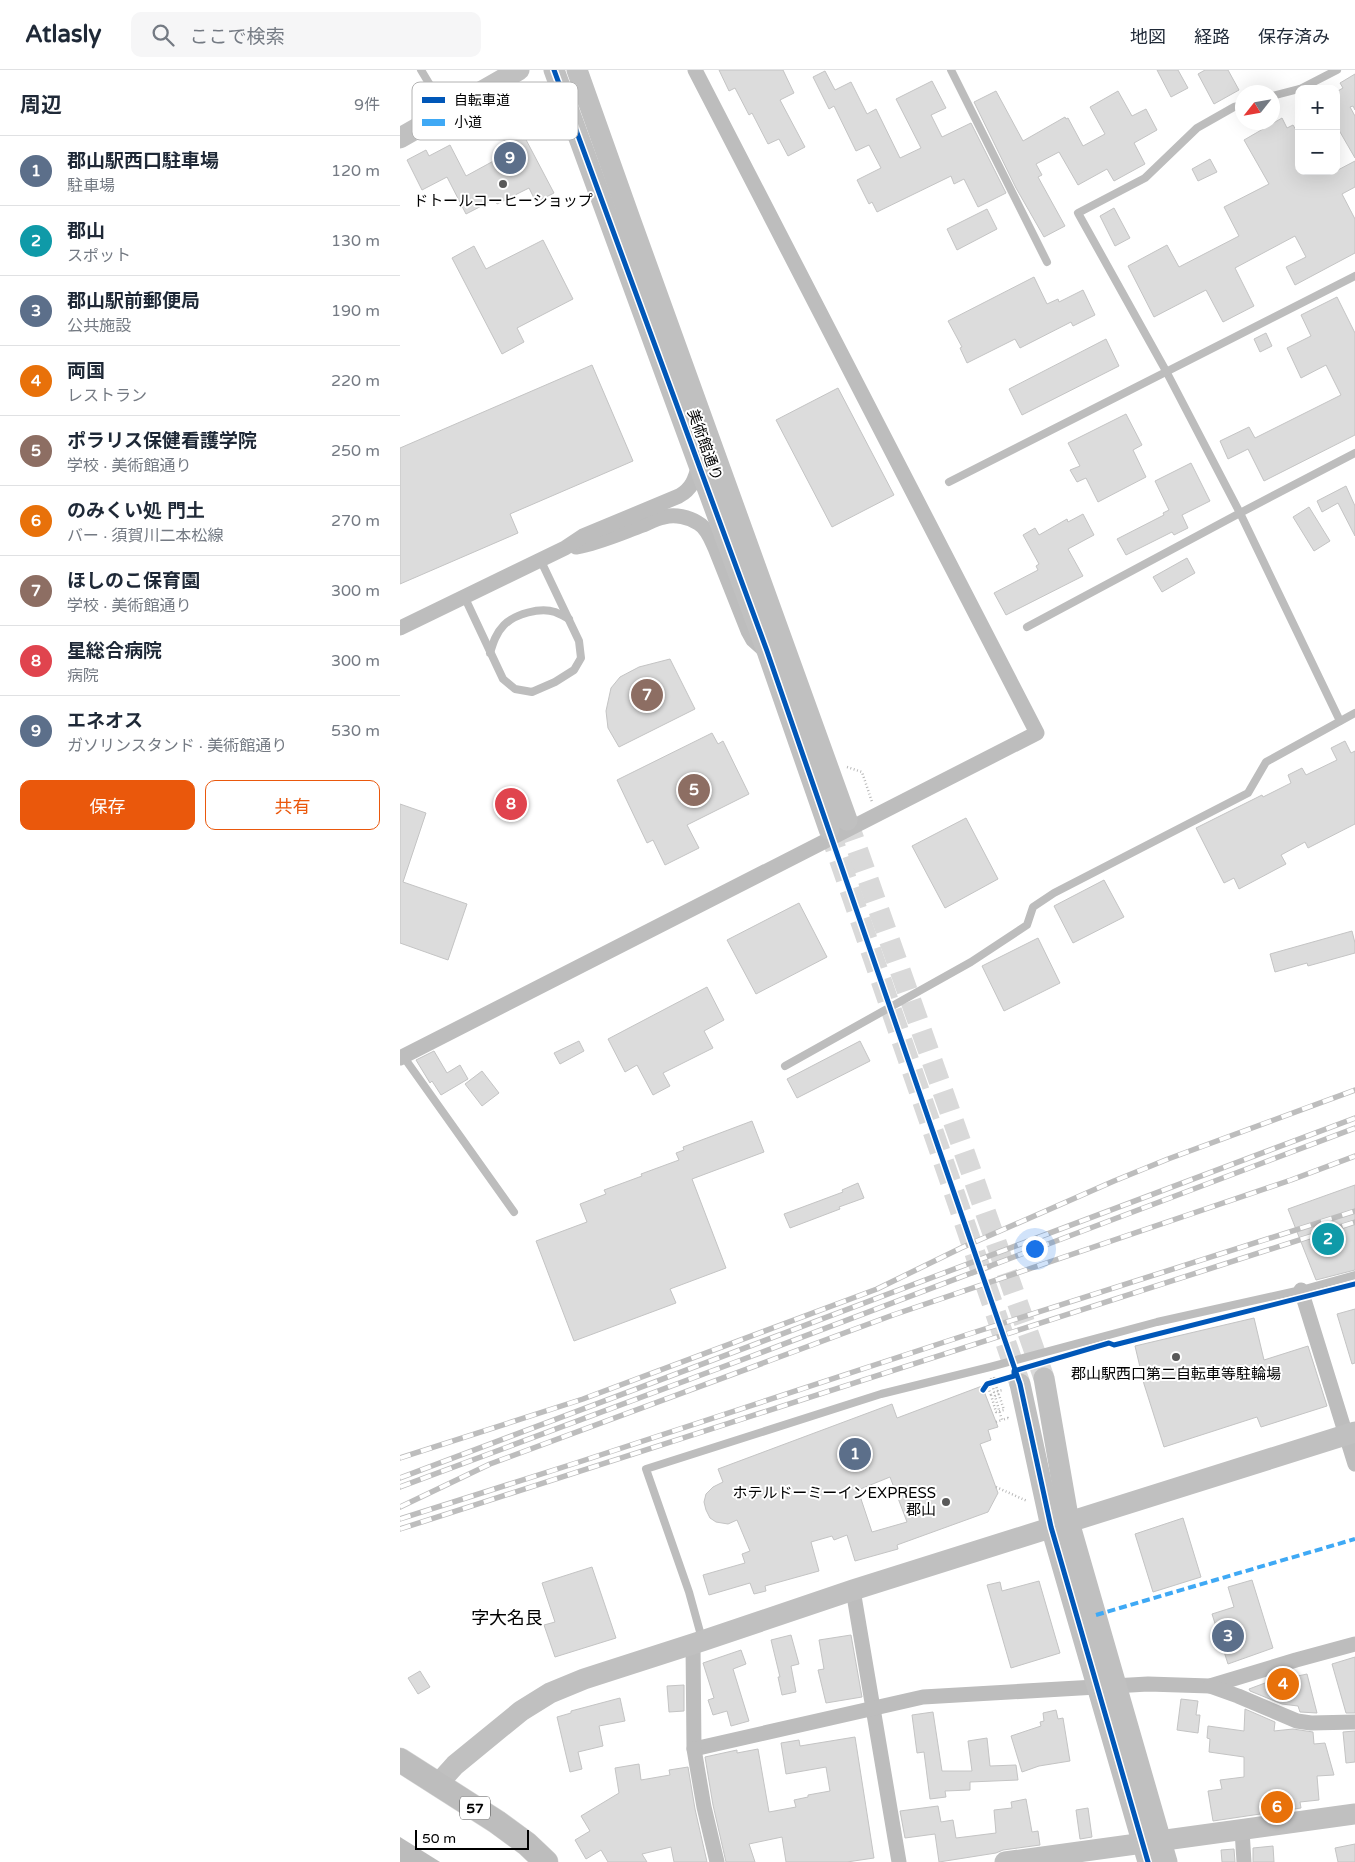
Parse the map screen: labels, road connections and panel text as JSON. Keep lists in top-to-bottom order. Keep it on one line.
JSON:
{"streets":{"main road":["57"],"street":["美術館通り"]},"districts":["字大名艮"],"places":["ドトールコーヒーショップ","郡山駅西口第二自転車等駐輪場","ホテルドーミーインEXPRESS 郡山"],"legend":["自転車道","小道"],"scale_bar":"50 m","north":"bottom left","page":{"header":"Atlasly","search":"ここで検索","nav":["地図","経路","保存済み"],"heading":["周辺","9件"],"map_buttons":["+","−"],"list":[{"mark":"1","name":"郡山駅西口駐車場","note":"駐車場","value":"120 m"},{"mark":"2","name":"郡山","note":"スポット","value":"130 m"},{"mark":"3","name":"郡山駅前郵便局","note":"公共施設","value":"190 m"},{"mark":"4","name":"両国","note":"レストラン","value":"220 m"},{"mark":"5","name":"ポラリス保健看護学院","note":"学校 · 美術館通り","value":"250 m"},{"mark":"6","name":"のみくい処 門土","note":"バー · 須賀川二本松線","value":"270 m"},{"mark":"7","name":"ほしのこ保育園","note":"学校 · 美術館通り","value":"300 m"},{"mark":"8","name":"星総合病院","note":"病院","value":"300 m"},{"mark":"9","name":"エネオス","note":"ガソリンスタンド · 美術館通り","value":"530 m"}],"pins":["9","7","5","8","2","1","3","4","6"],"buttons":["保存","共有"],"scale":"50 m"}}
